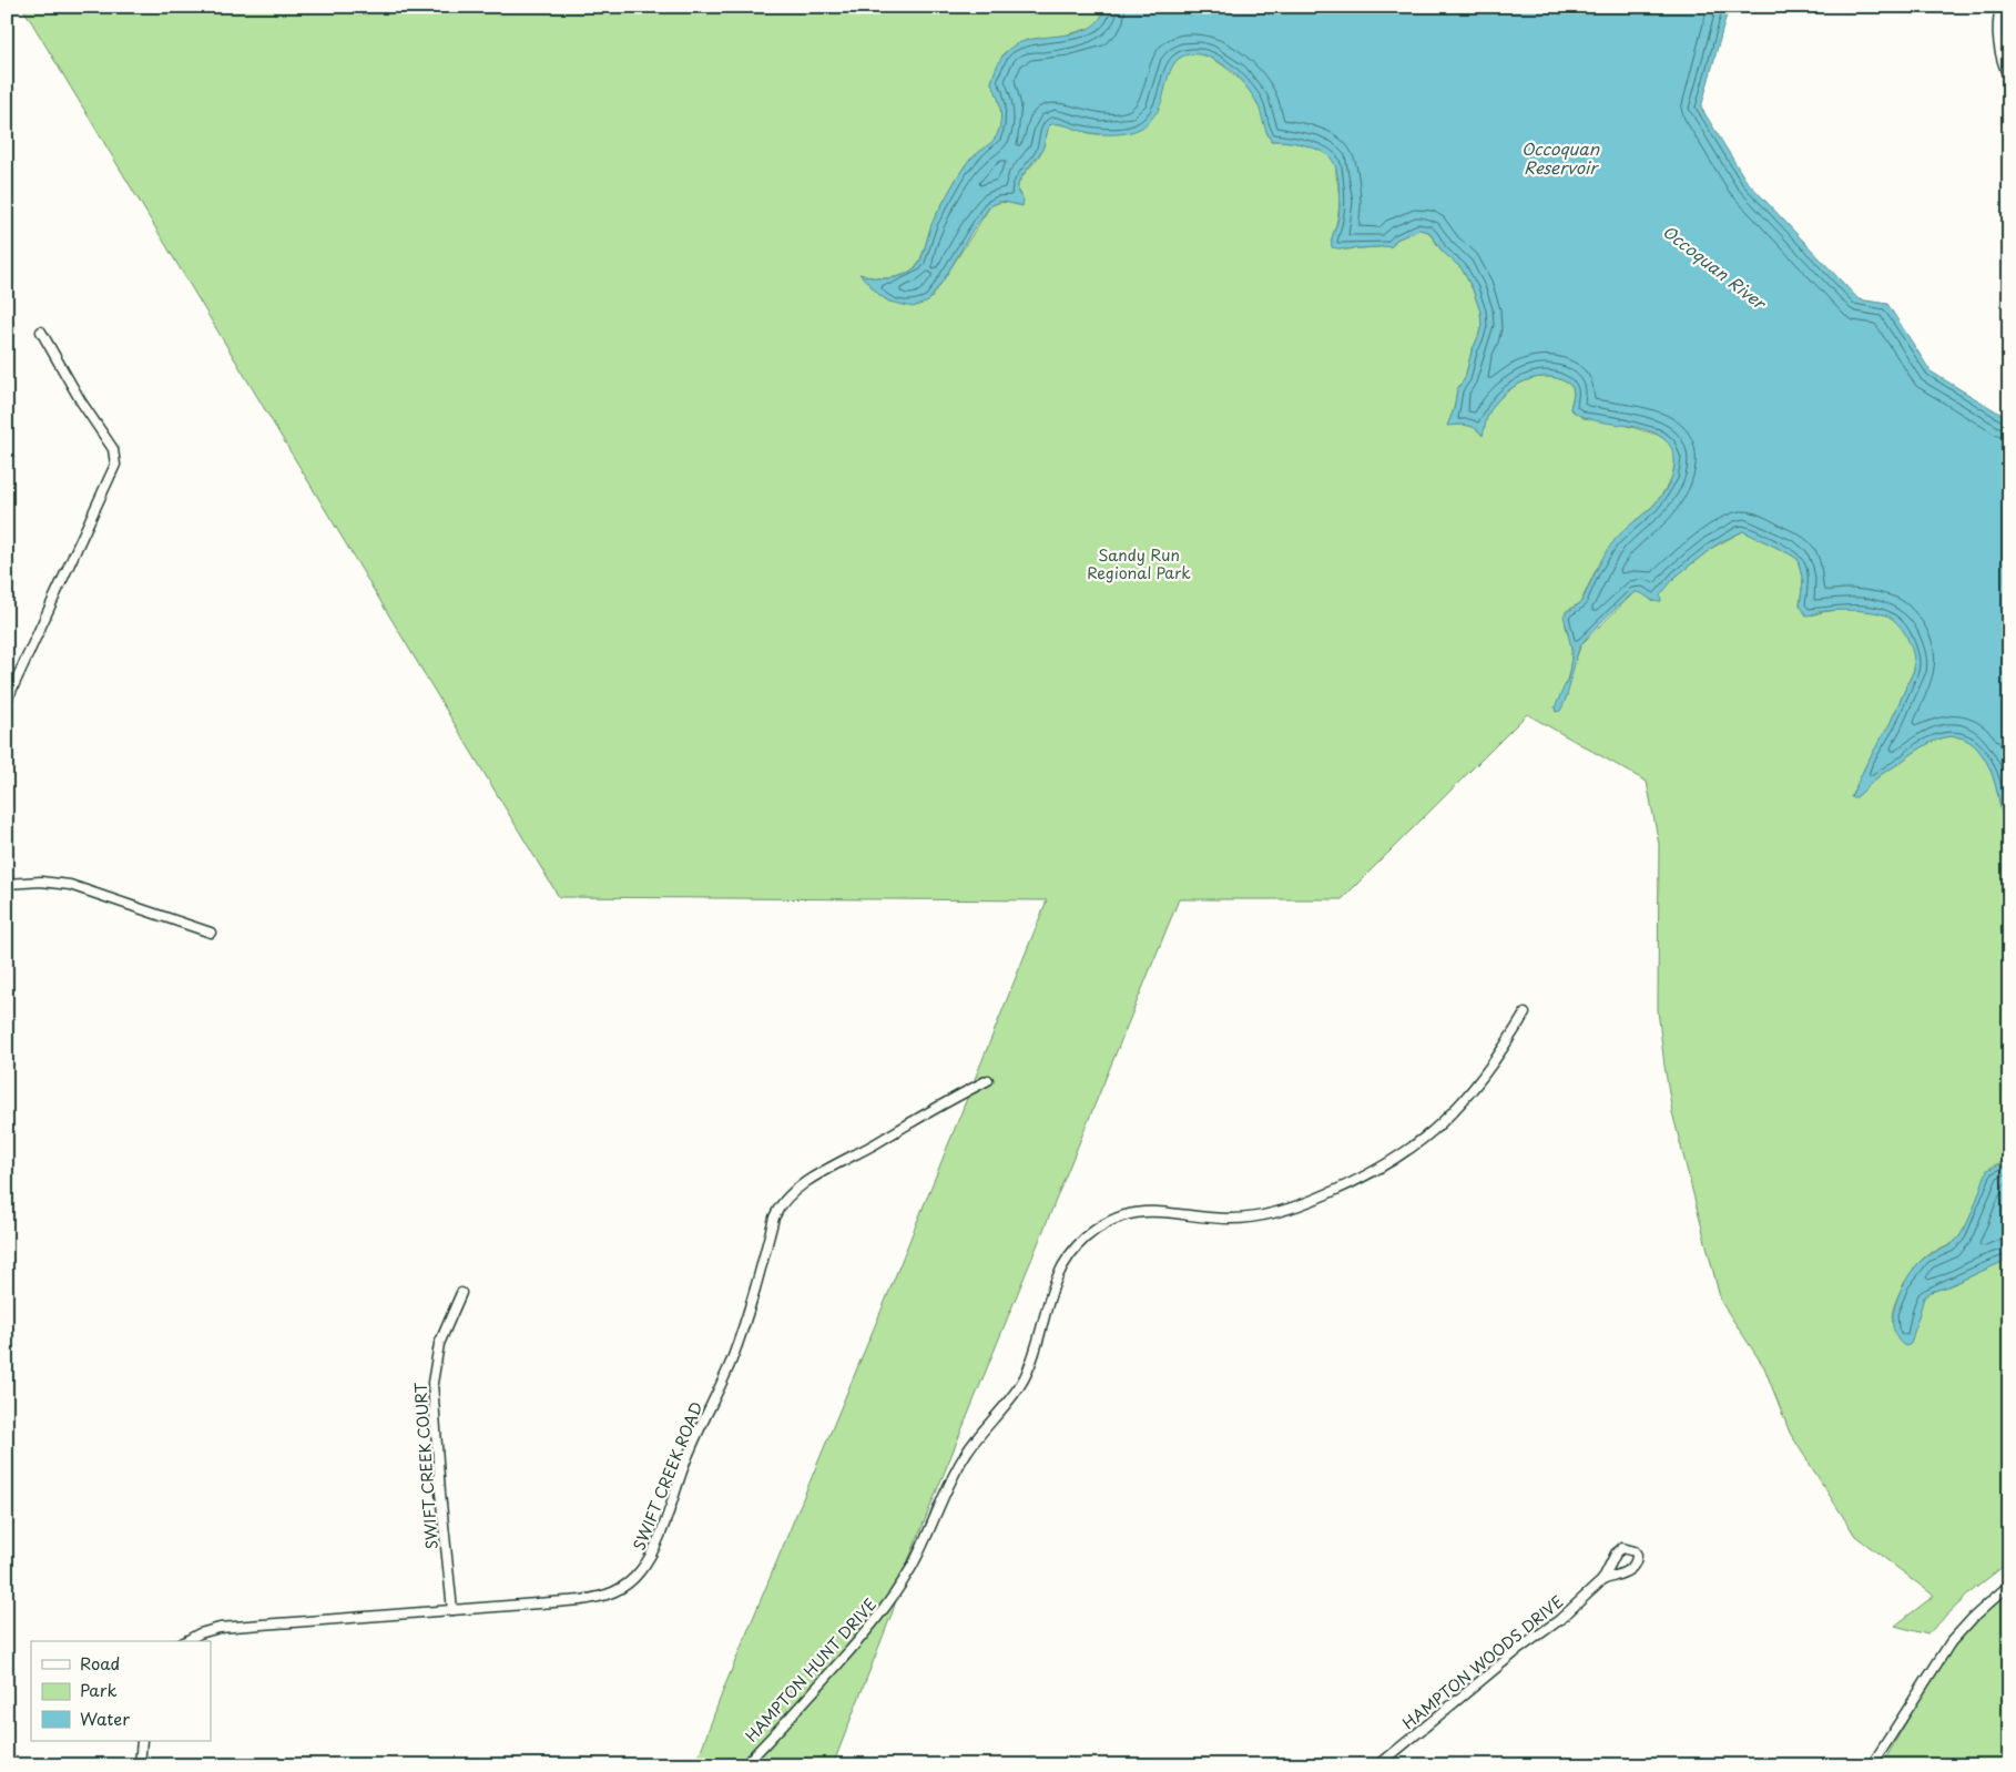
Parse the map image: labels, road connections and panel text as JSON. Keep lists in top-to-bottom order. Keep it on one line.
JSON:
{"streets":{"street":["SWIFT CREEK COURT","SWIFT CREEK ROAD","HAMPTON WOODS DRIVE","HAMPTON HUNT DRIVE"]},"crossings":[["SWIFT CREEK COURT","SWIFT CREEK ROAD"]],"water":["Occoquan Reservoir","Occoquan River"],"parks":["Sandy Run Regional Park"],"legend":["Road","Park","Water"]}
